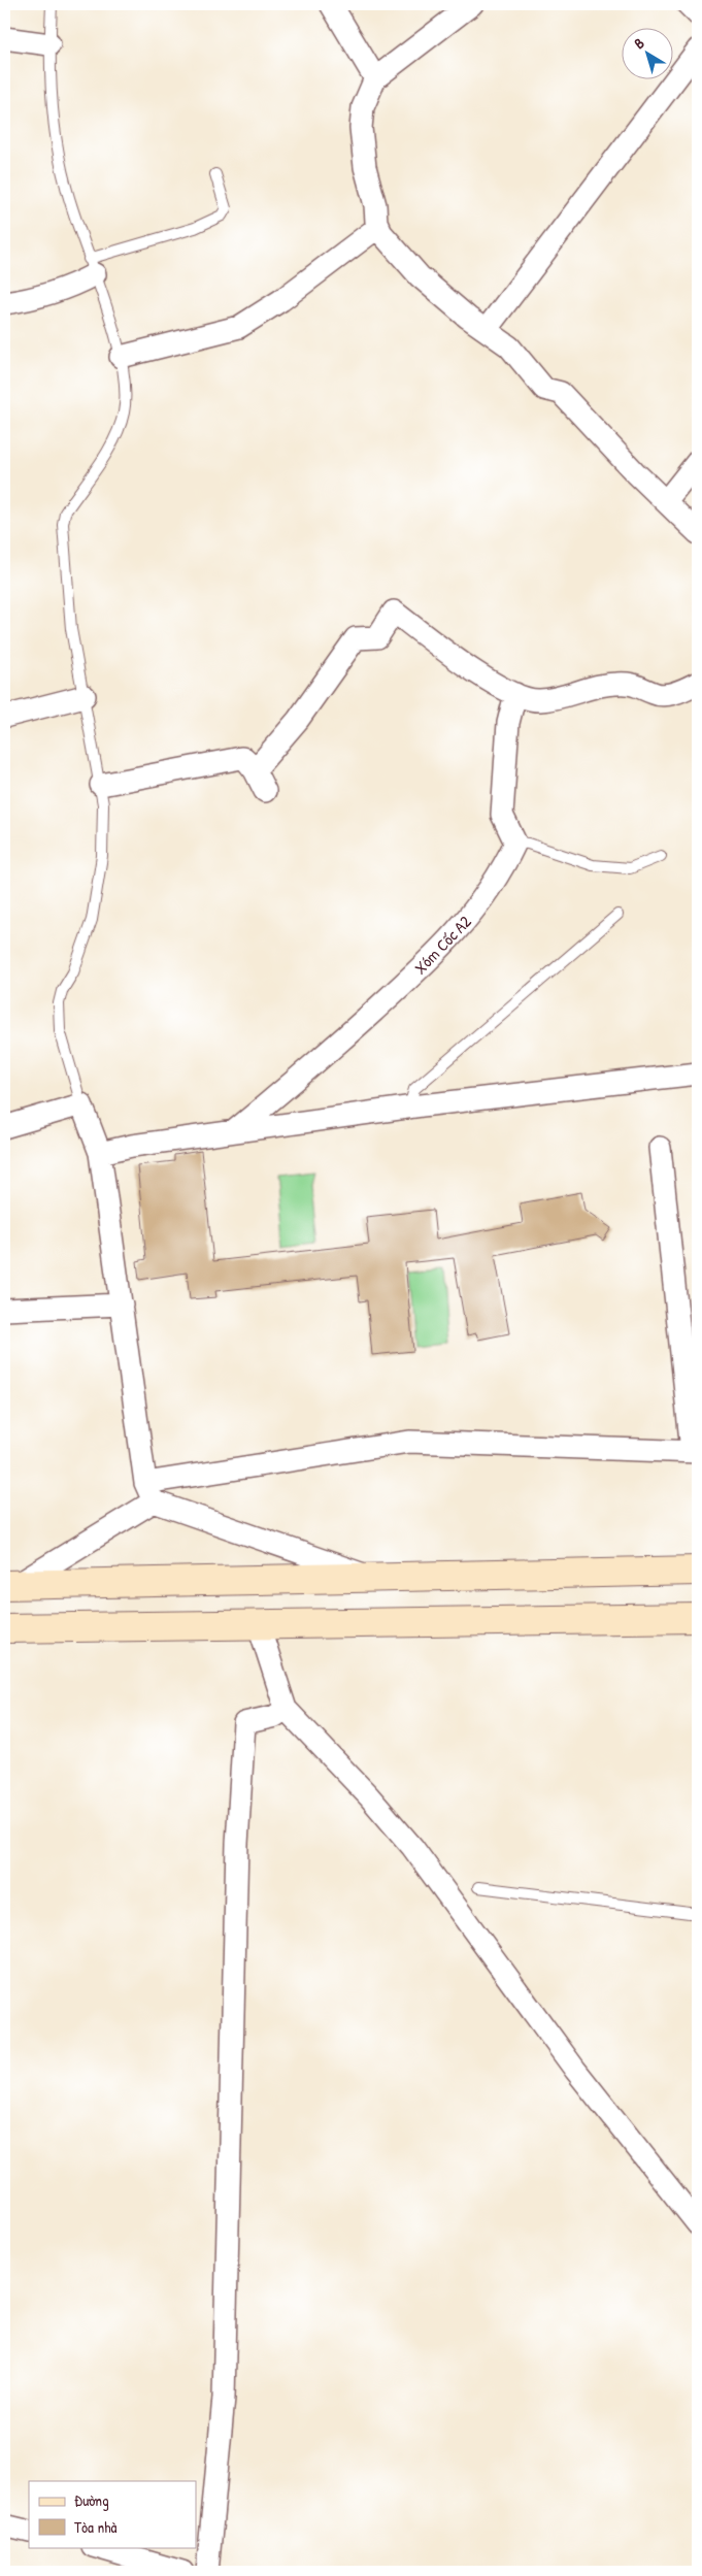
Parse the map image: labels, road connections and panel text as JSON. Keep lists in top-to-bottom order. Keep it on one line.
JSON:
{"streets":{"street":["Xóm Cốc A2"]},"legend":["Đường","Tòa nhà"],"north":"top left"}
